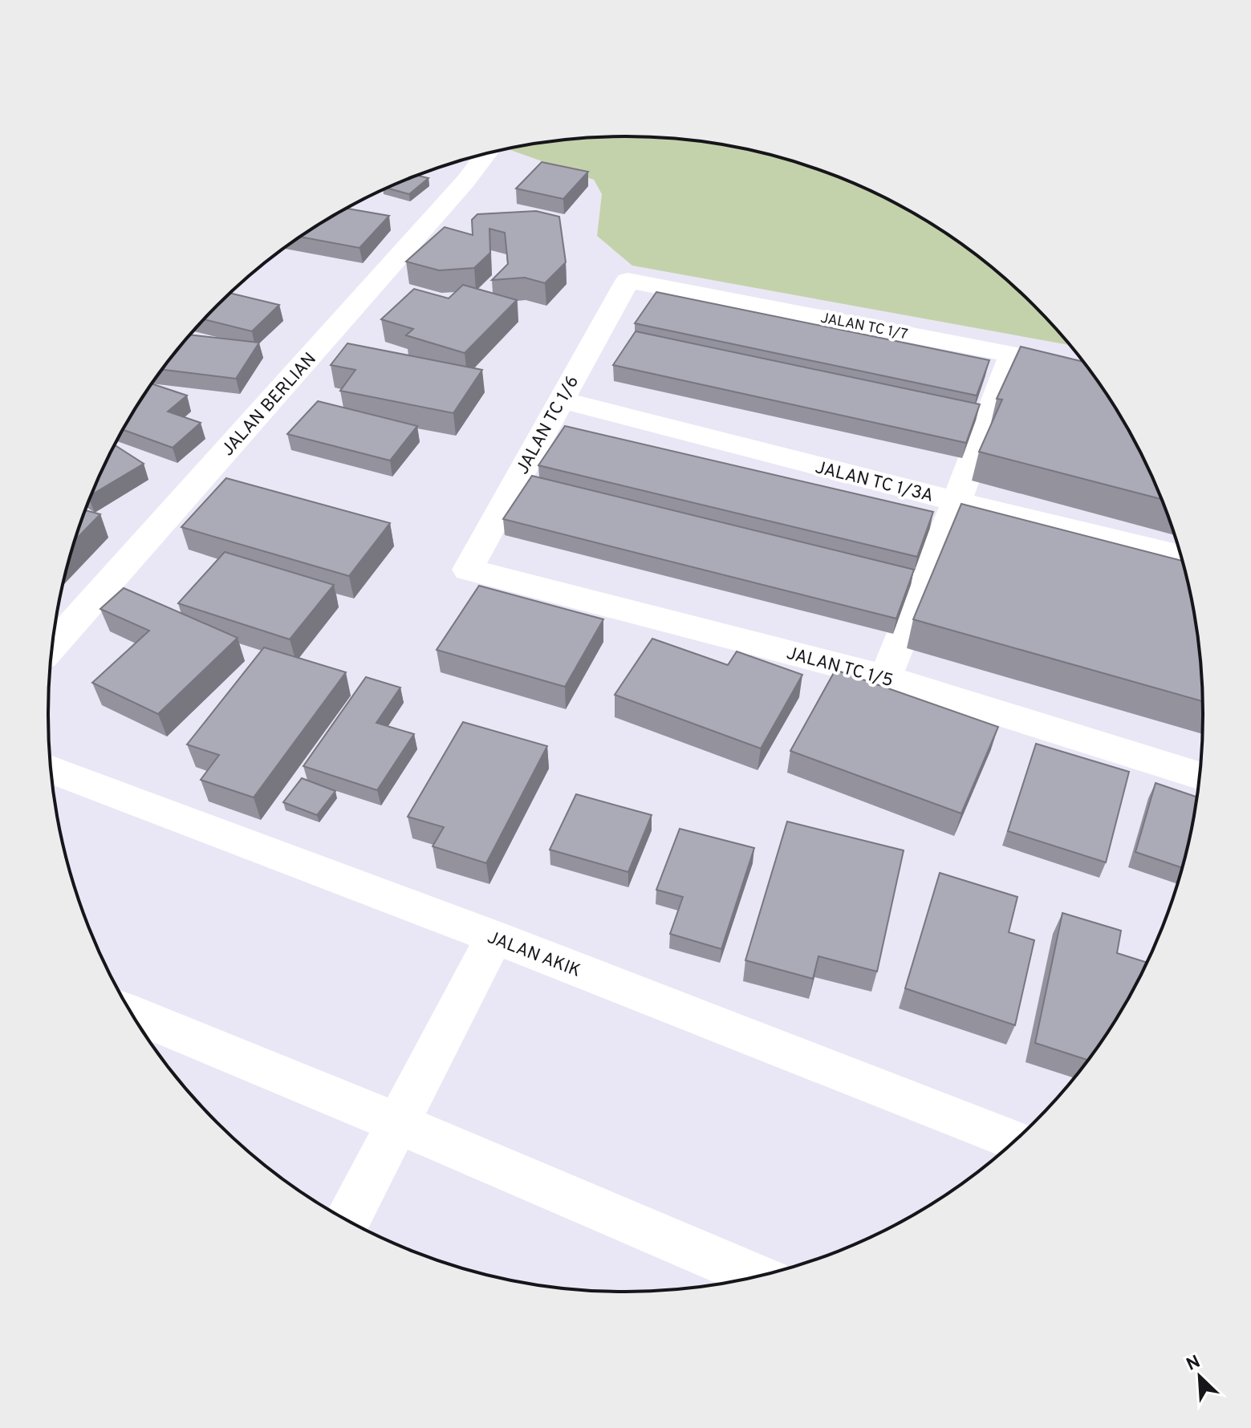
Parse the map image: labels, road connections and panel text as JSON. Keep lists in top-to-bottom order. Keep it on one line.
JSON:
{"streets":{"street":["JALAN TC 1/7","JALAN BERLIAN","JALAN TC 1/6","JALAN TC 1/3A","JALAN TC 1/5","JALAN AKIK"]},"crossings":[["JALAN TC 1/7","JALAN TC 1/6"],["JALAN TC 1/6","JALAN TC 1/3A"],["JALAN TC 1/6","JALAN TC 1/5"]],"north":"top left"}
